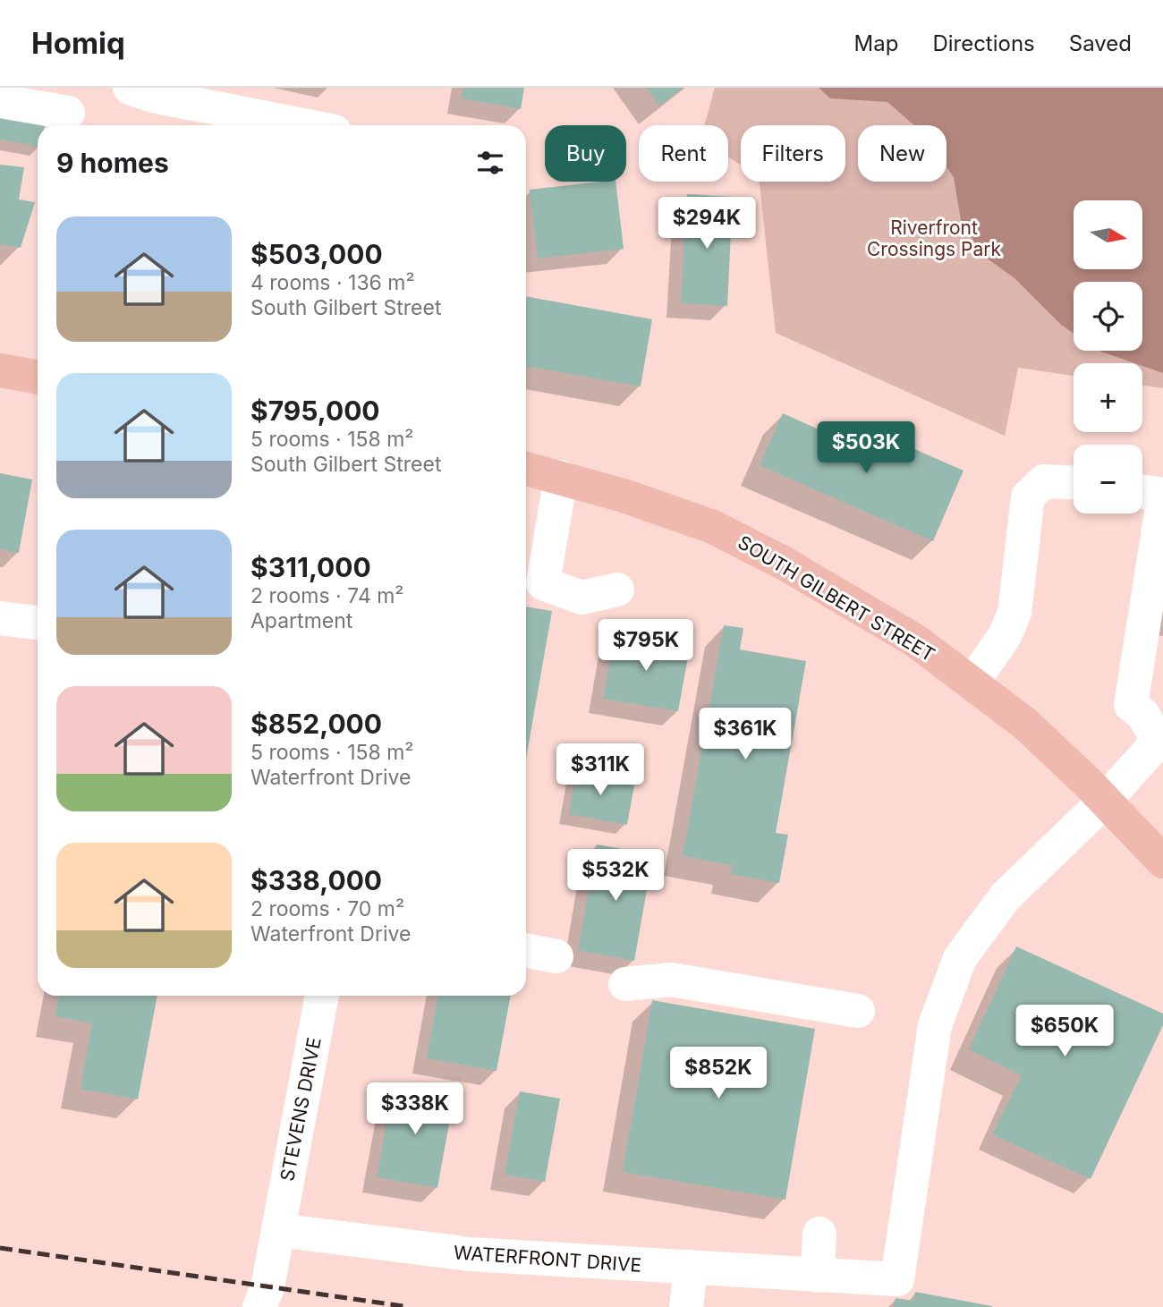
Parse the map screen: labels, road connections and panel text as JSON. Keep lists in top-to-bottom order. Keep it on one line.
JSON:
{"streets":{"main road":["SOUTH GILBERT STREET"],"street":["STEVENS DRIVE","WATERFRONT DRIVE"]},"crossings":[["SOUTH GILBERT STREET","WATERFRONT DRIVE"],["STEVENS DRIVE","WATERFRONT DRIVE"]],"parks":["Riverfront Crossings Park"],"north":"right","page":{"header":"Homiq","nav":["Map","Directions","Saved"],"chip":["Buy","Rent","Filters","New"],"heading":"9 homes","price":["$294K","$503K","$795K","$361K","$311K","$532K","$650K","$852K","$338K"],"map_buttons":["+","−"],"list":[{"name":"$503,000","note":"4 rooms · 136 m² · South Gilbert Street"},{"name":"$795,000","note":"5 rooms · 158 m² · South Gilbert Street"},{"name":"$311,000","note":"2 rooms · 74 m² · Apartment"},{"name":"$852,000","note":"5 rooms · 158 m² · Waterfront Drive"},{"name":"$338,000","note":"2 rooms · 70 m² · Waterfront Drive"}]}}
